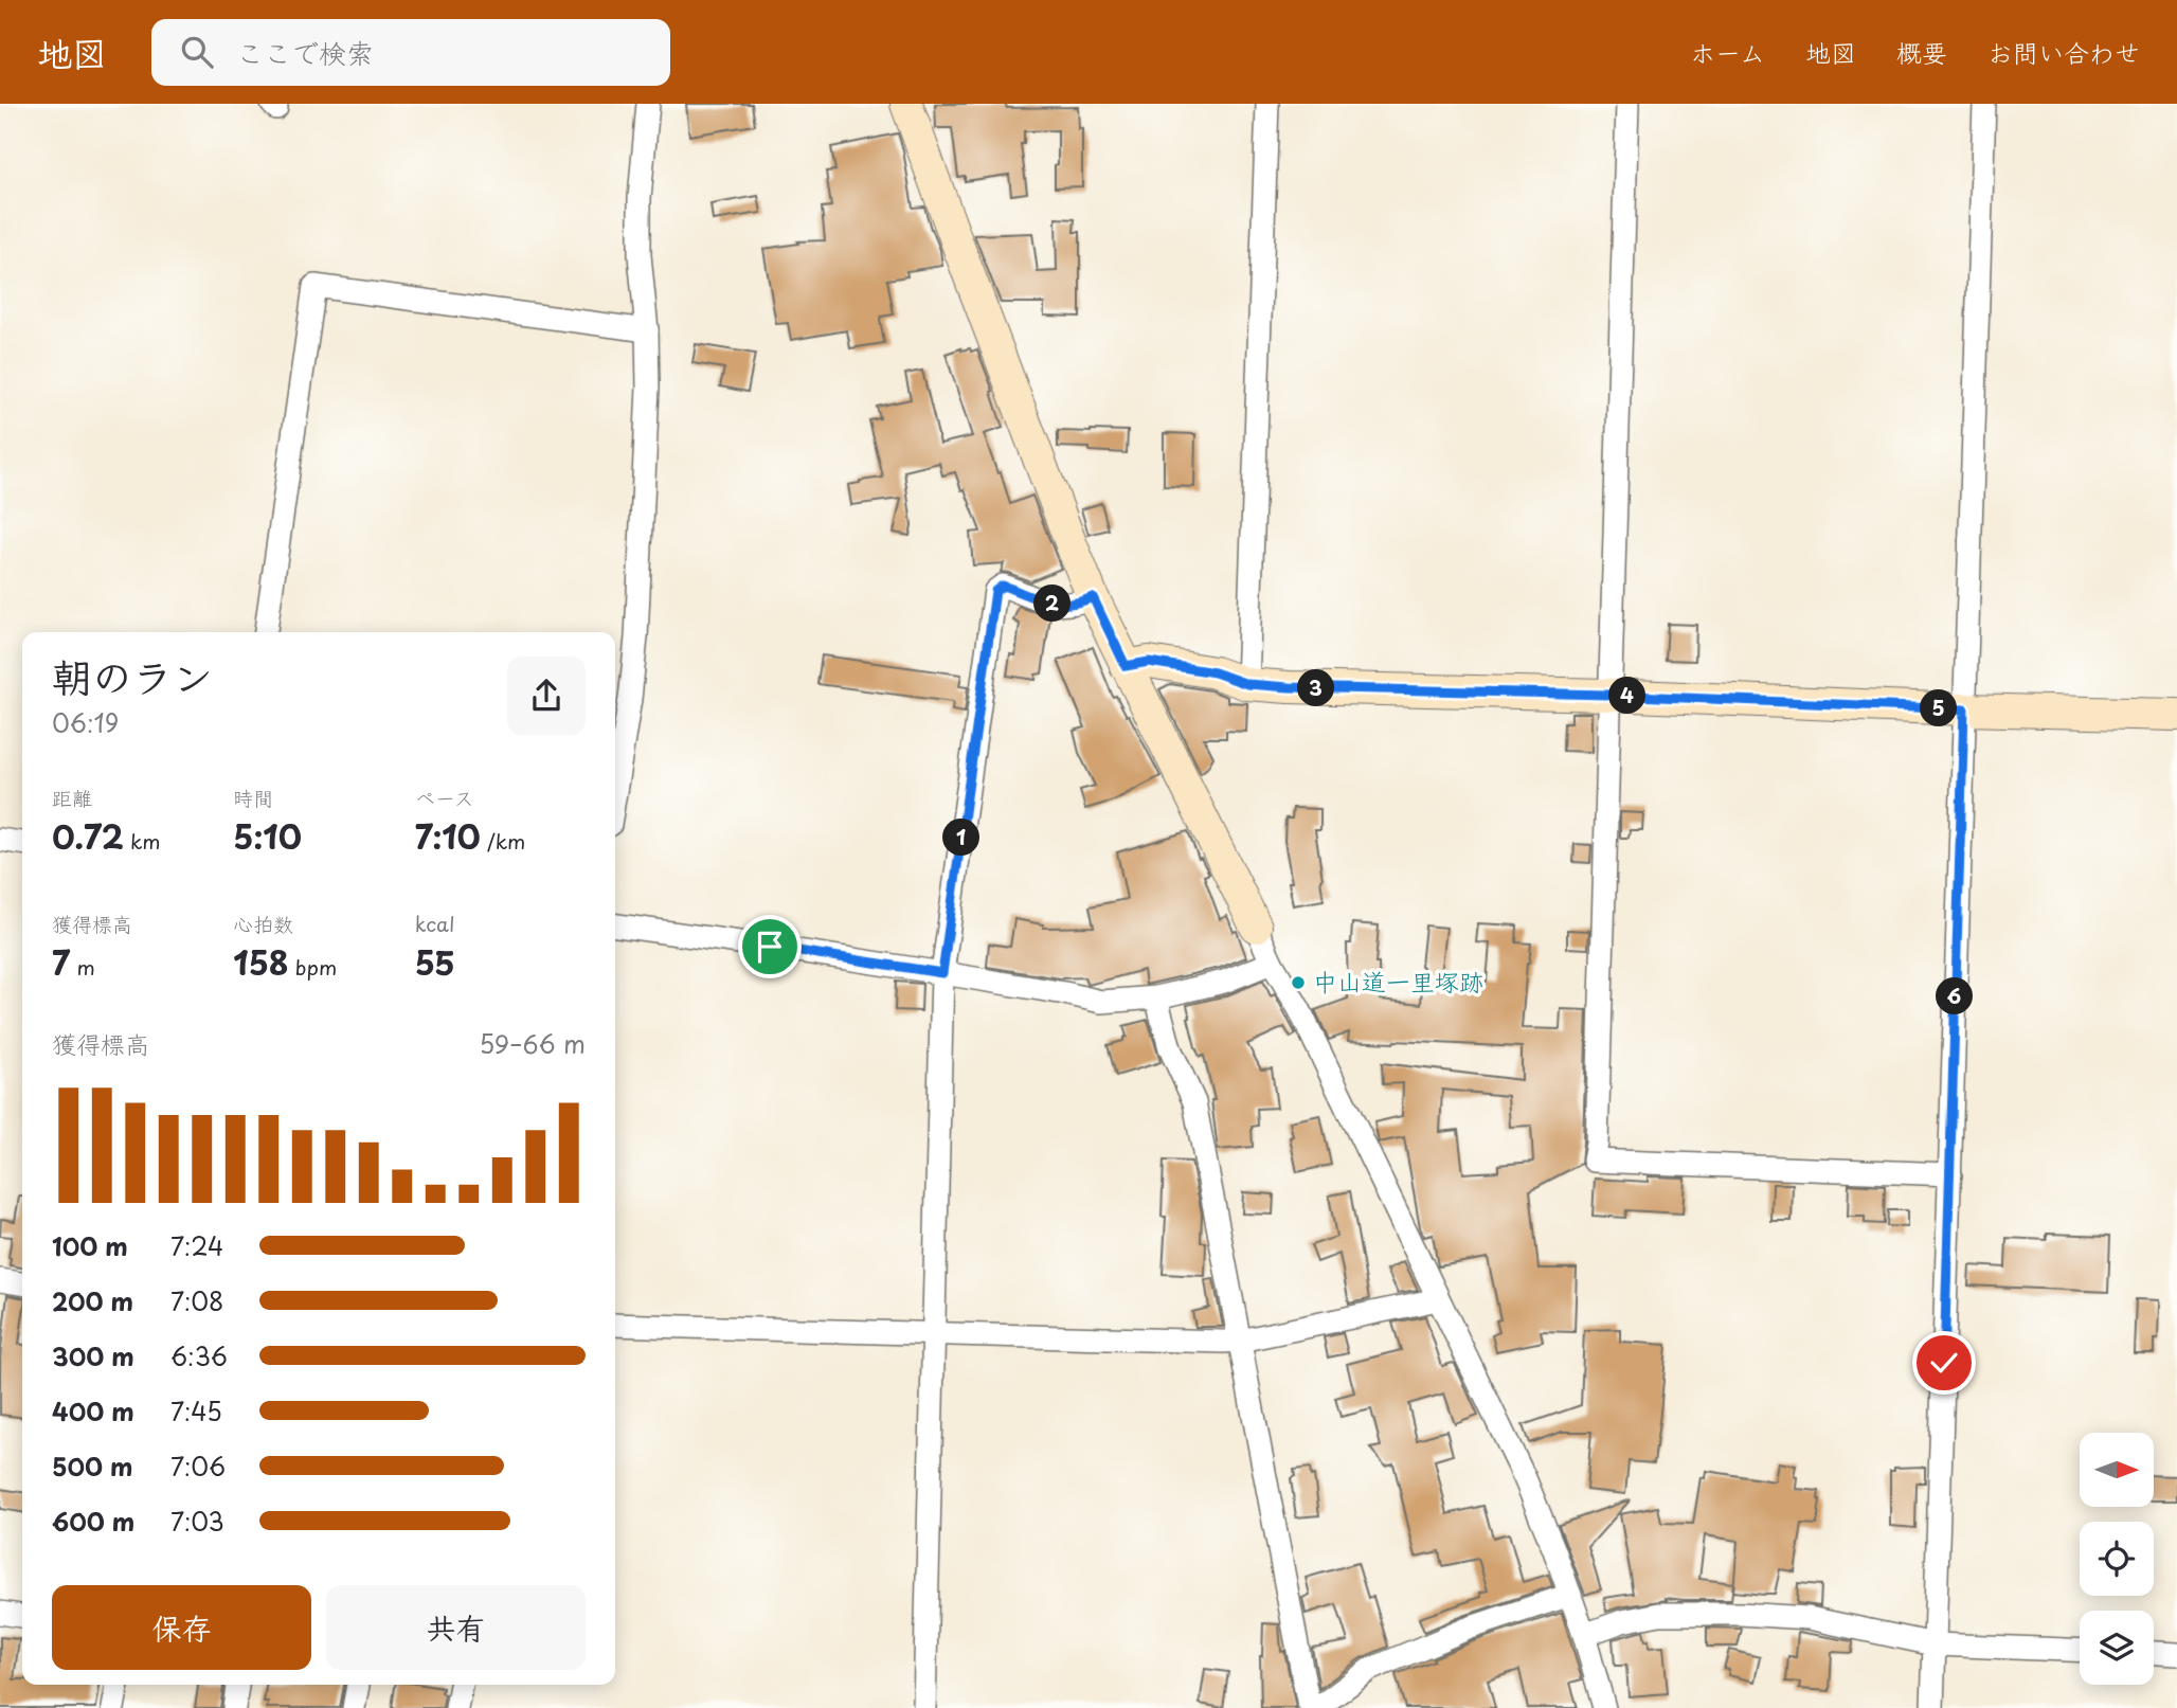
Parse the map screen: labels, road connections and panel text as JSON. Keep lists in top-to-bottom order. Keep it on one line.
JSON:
{"places":["中山道一里塚跡"],"north":"right","page":{"header":"地図","search":"ここで検索","nav":["ホーム","地図","概要","お問い合わせ"],"pins":["2","3","4","5","1","6"],"heading":["朝のラン","06:19"],"stats":[["距離","0.72 km"],["時間","5:10"],["ペース","7:10 /km"],["獲得標高","7 m"],["心拍数","158 bpm"],["kcal","55"]],"chart":["獲得標高","59–66 m"],"list":[{"name":"100 m","note":"7:24"},{"name":"200 m","note":"7:08"},{"name":"300 m","note":"6:36"},{"name":"400 m","note":"7:45"},{"name":"500 m","note":"7:06"},{"name":"600 m","note":"7:03"}],"buttons":["保存","共有"]}}
